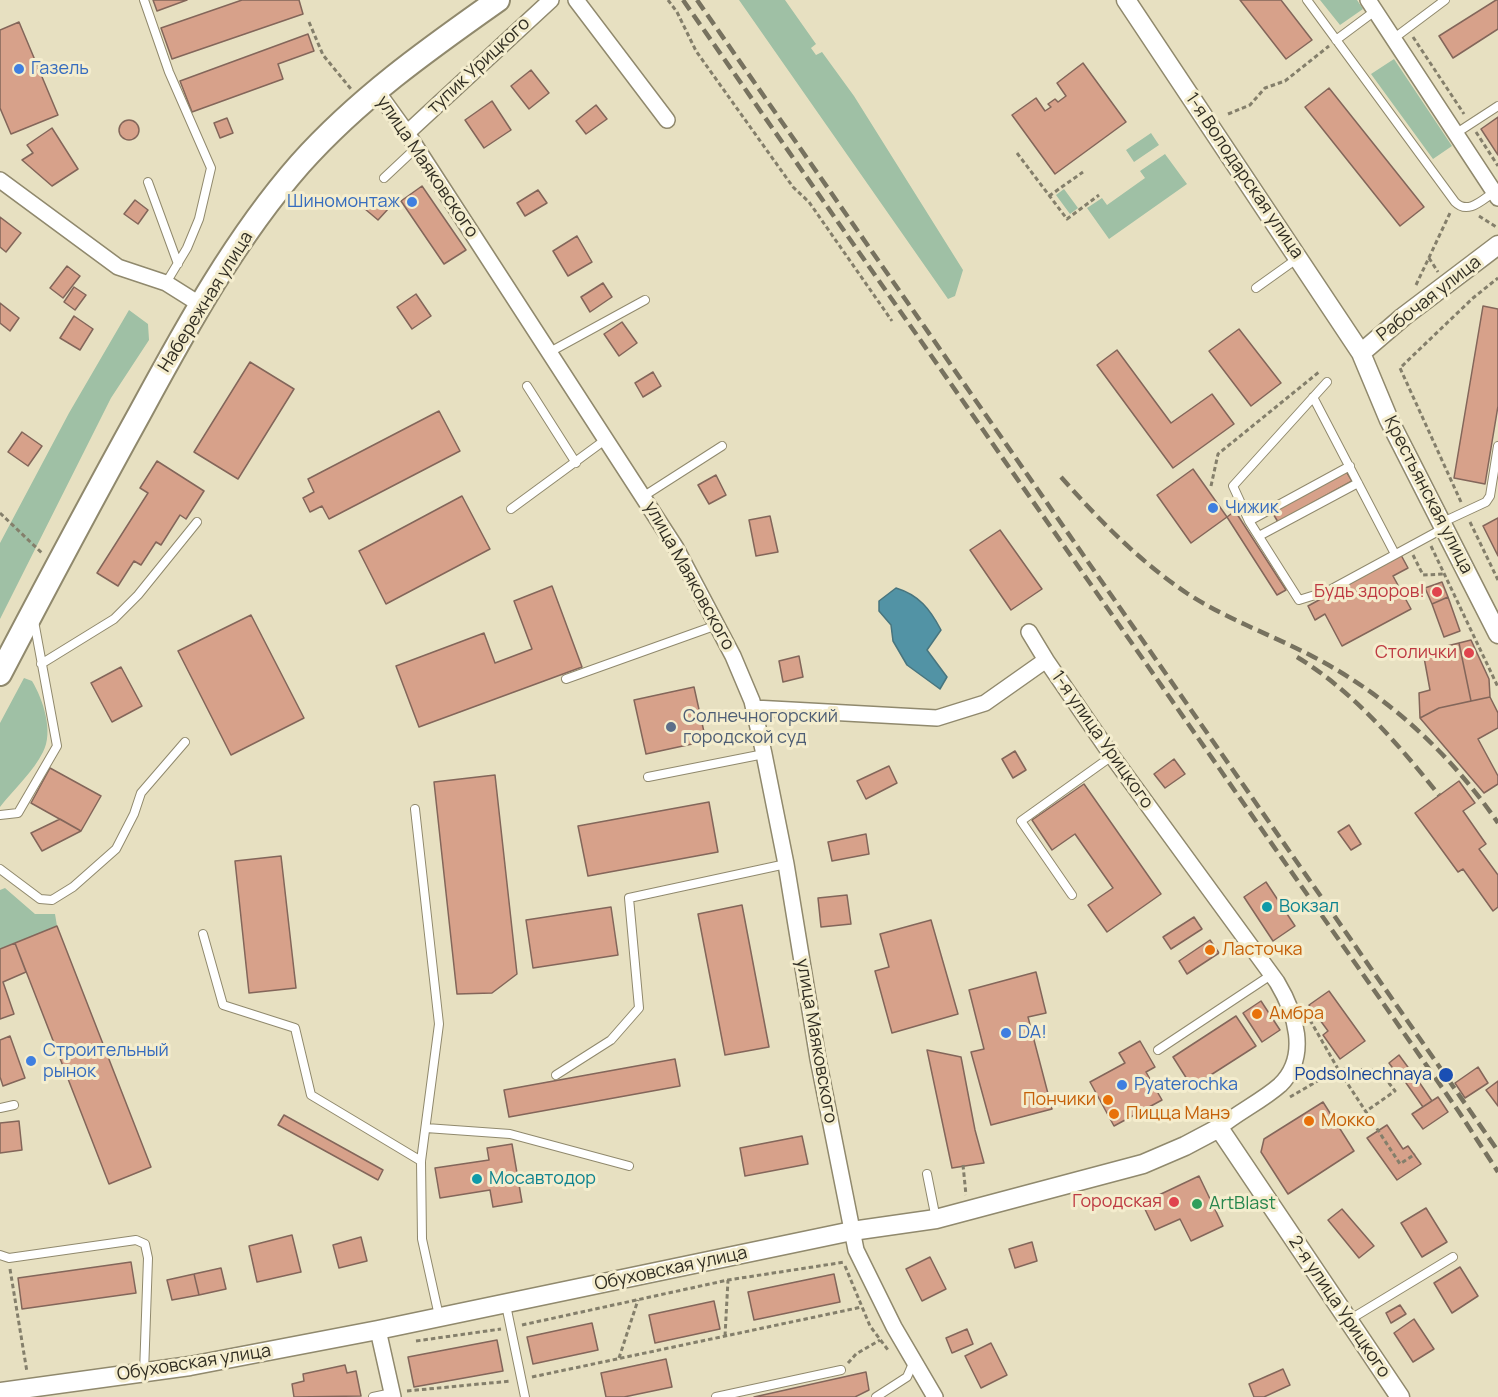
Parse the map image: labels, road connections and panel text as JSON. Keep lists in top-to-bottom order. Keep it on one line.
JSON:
{"streets":{"main road":["Набережная улица"],"street":["тупик Урицкого","улица Маяковского","1-я Володарская улица","Рабочая улица","Крестьянская улица","1-я улица Урицкого","Обуховская улица","2-я улица Урицкого"]},"crossings":[["тупик Урицкого","улица Маяковского"],["улица Маяковского","Набережная улица"],["улица Маяковского","1-я улица Урицкого"],["улица Маяковского","Обуховская улица"],["1-я Володарская улица","Рабочая улица"],["1-я Володарская улица","Крестьянская улица"],["Рабочая улица","Крестьянская улица"],["1-я улица Урицкого","Обуховская улица"],["Обуховская улица","2-я улица Урицкого"]],"places":["Газель","Шиномонтаж","Чижик","Будь здоров!","Столички","Солнечногорский городской суд","Вокзал","Ласточка","Амбра","DA!","Строительный рынок","Podsolnechnaya","Pyaterochka","Пончики","Пицца Манэ","Мокко","Мосавтодор","Городская","ArtBlast"]}
